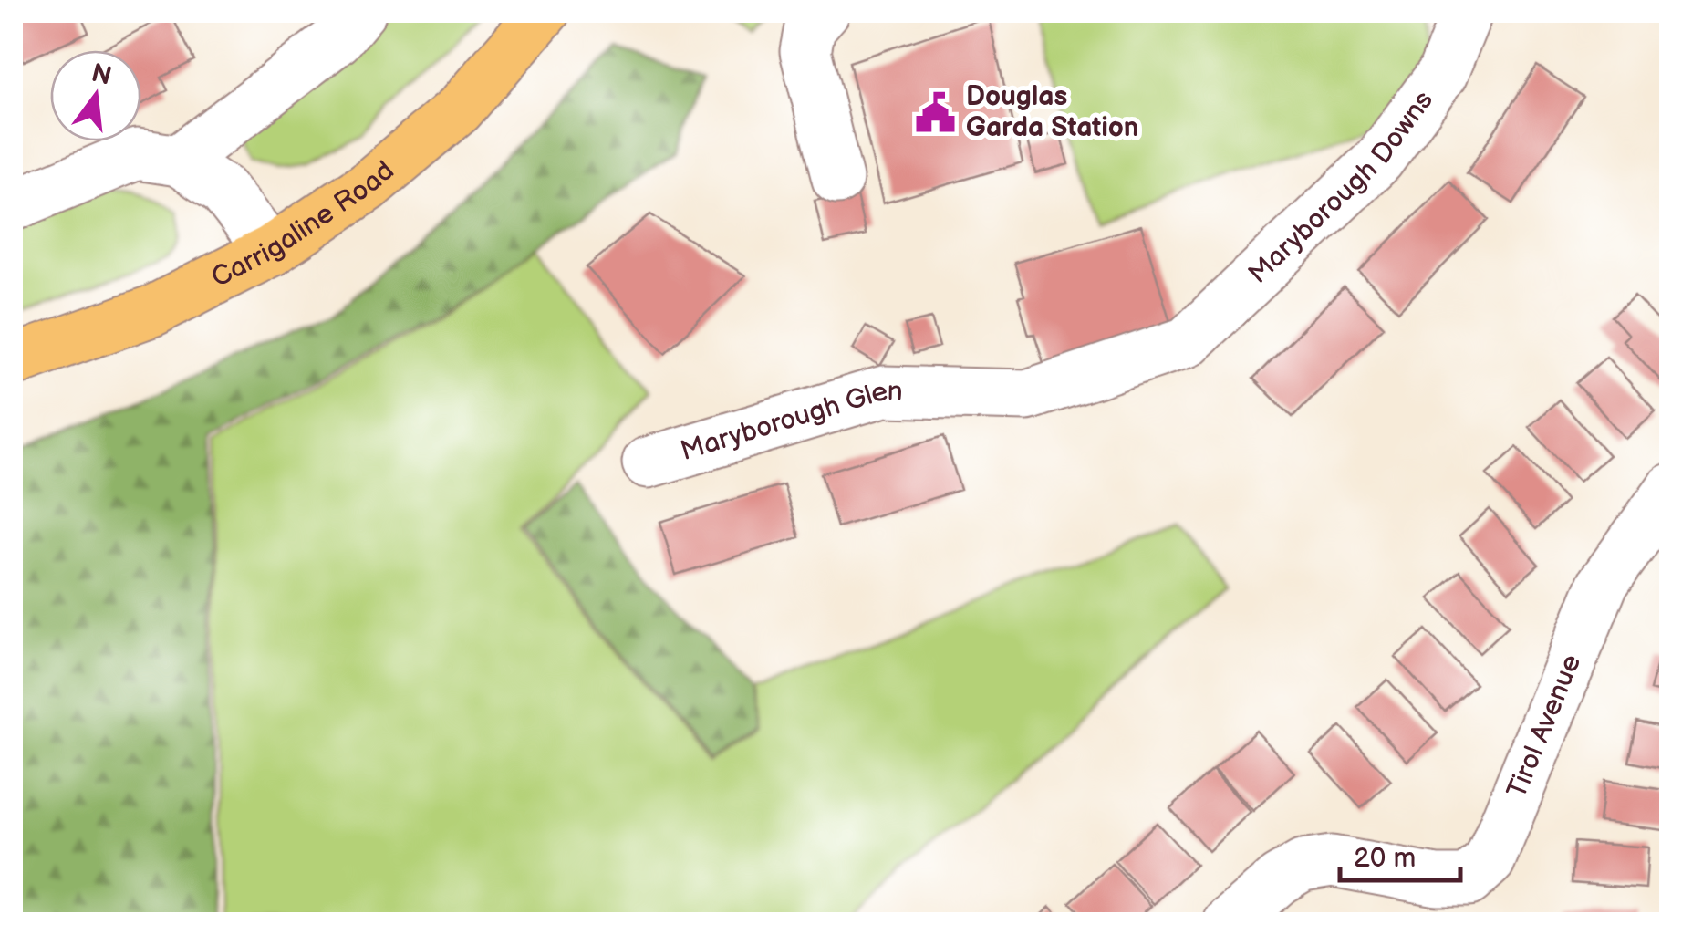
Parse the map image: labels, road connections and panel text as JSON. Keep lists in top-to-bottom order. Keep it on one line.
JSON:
{"streets":{"main road":["Carrigaline Road"],"street":["Maryborough Downs","Maryborough Glen","Tirol Avenue"]},"crossings":[["Maryborough Downs","Maryborough Glen"]],"places":{"public building":["Douglas Garda Station"]},"scale_bar":"20 m","north":"top"}
